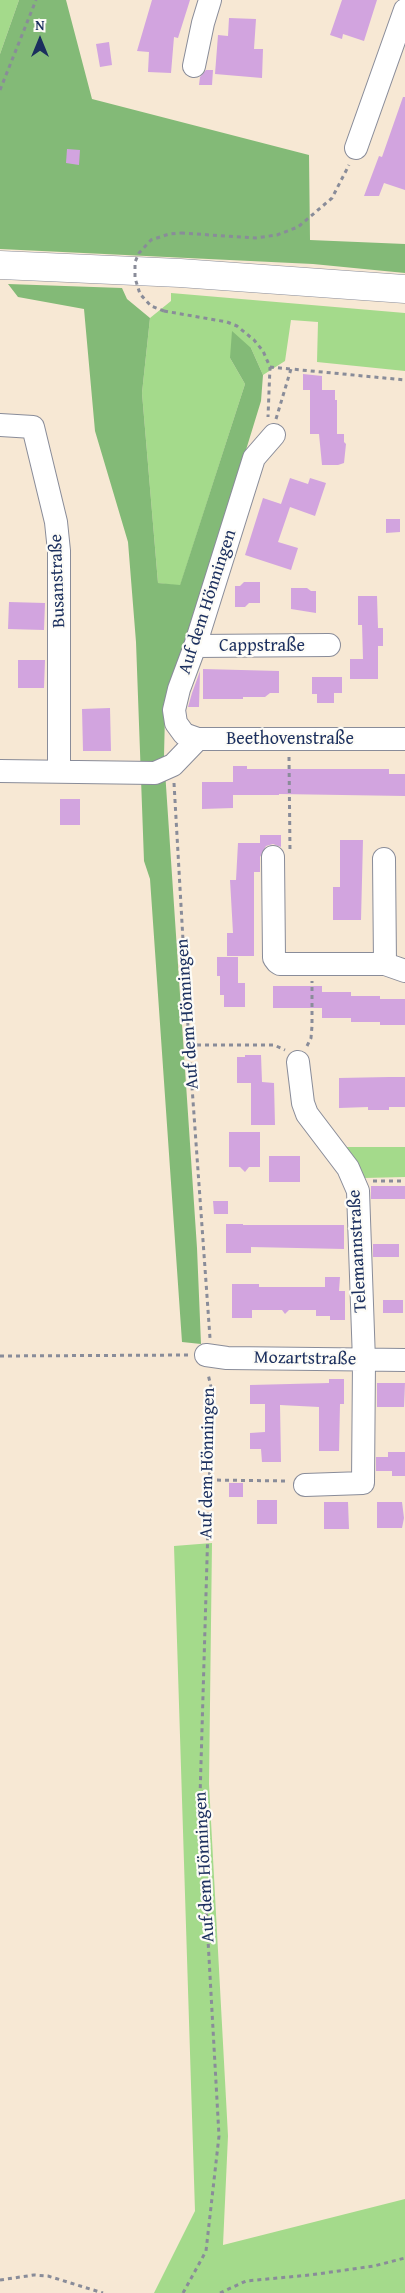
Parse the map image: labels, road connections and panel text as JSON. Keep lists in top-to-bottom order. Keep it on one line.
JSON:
{"streets":{"street":["Busanstraße","Auf dem Hönningen","Cappstraße","Beethovenstraße","Telemannstraße","Mozartstraße"]},"crossings":[["Auf dem Hönningen","Cappstraße"],["Auf dem Hönningen","Beethovenstraße"],["Auf dem Hönningen","Mozartstraße"],["Telemannstraße","Mozartstraße"]],"north":"top"}
